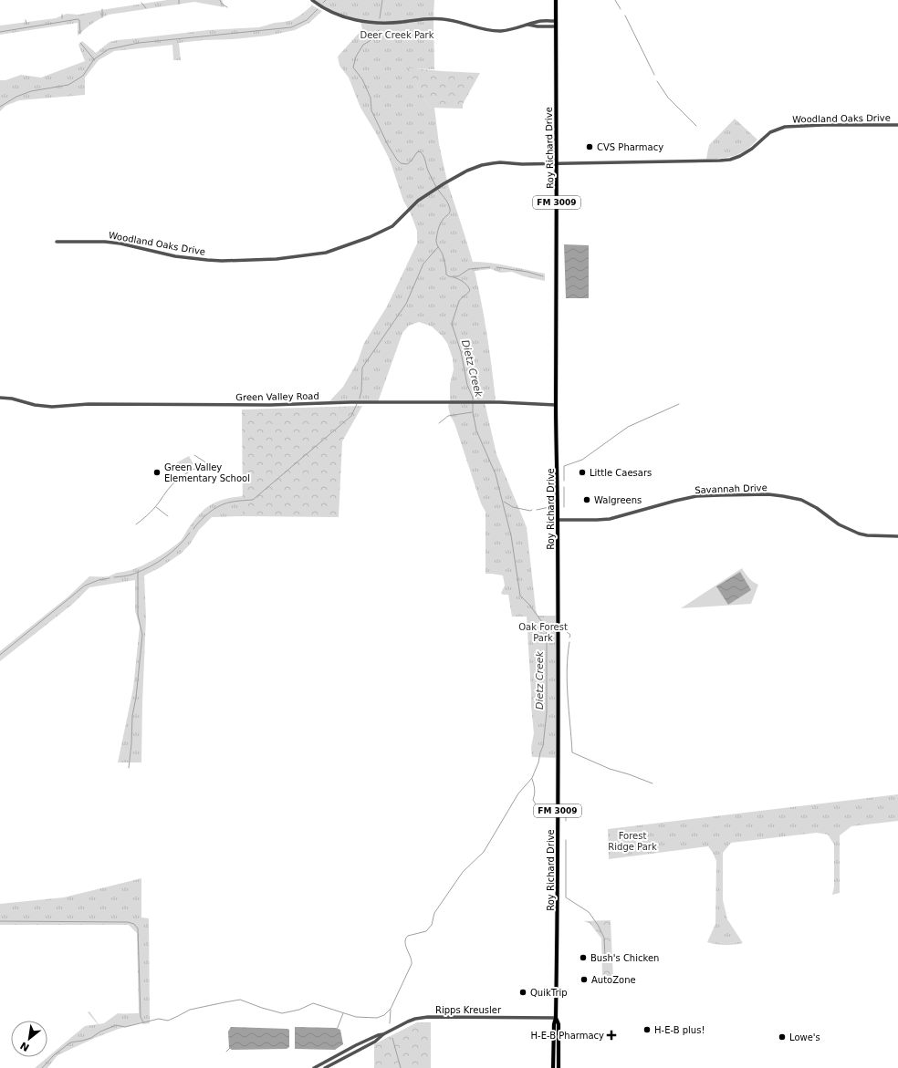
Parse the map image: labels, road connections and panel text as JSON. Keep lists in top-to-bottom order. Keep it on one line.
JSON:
{"streets":{"main road":["Roy Richard Drive","FM 3009"],"street":["Woodland Oaks Drive","Green Valley Road","Savannah Drive","Ripps Kreusler"]},"crossings":[["Woodland Oaks Drive","Roy Richard Drive"],["Roy Richard Drive","Green Valley Road"],["Roy Richard Drive","Savannah Drive"],["Roy Richard Drive","Ripps Kreusler"]],"water":["Dietz Creek"],"parks":["Deer Creek Park","Oak Forest Park","Forest Ridge Park"],"places":{"other":["CVS Pharmacy","Green Valley Elementary School","Little Caesars","Walgreens","Bush's Chicken","AutoZone","QuikTrip","H-E-B plus!","Lowe's"],"health":["H-E-B Pharmacy"]},"north":"bottom left"}
